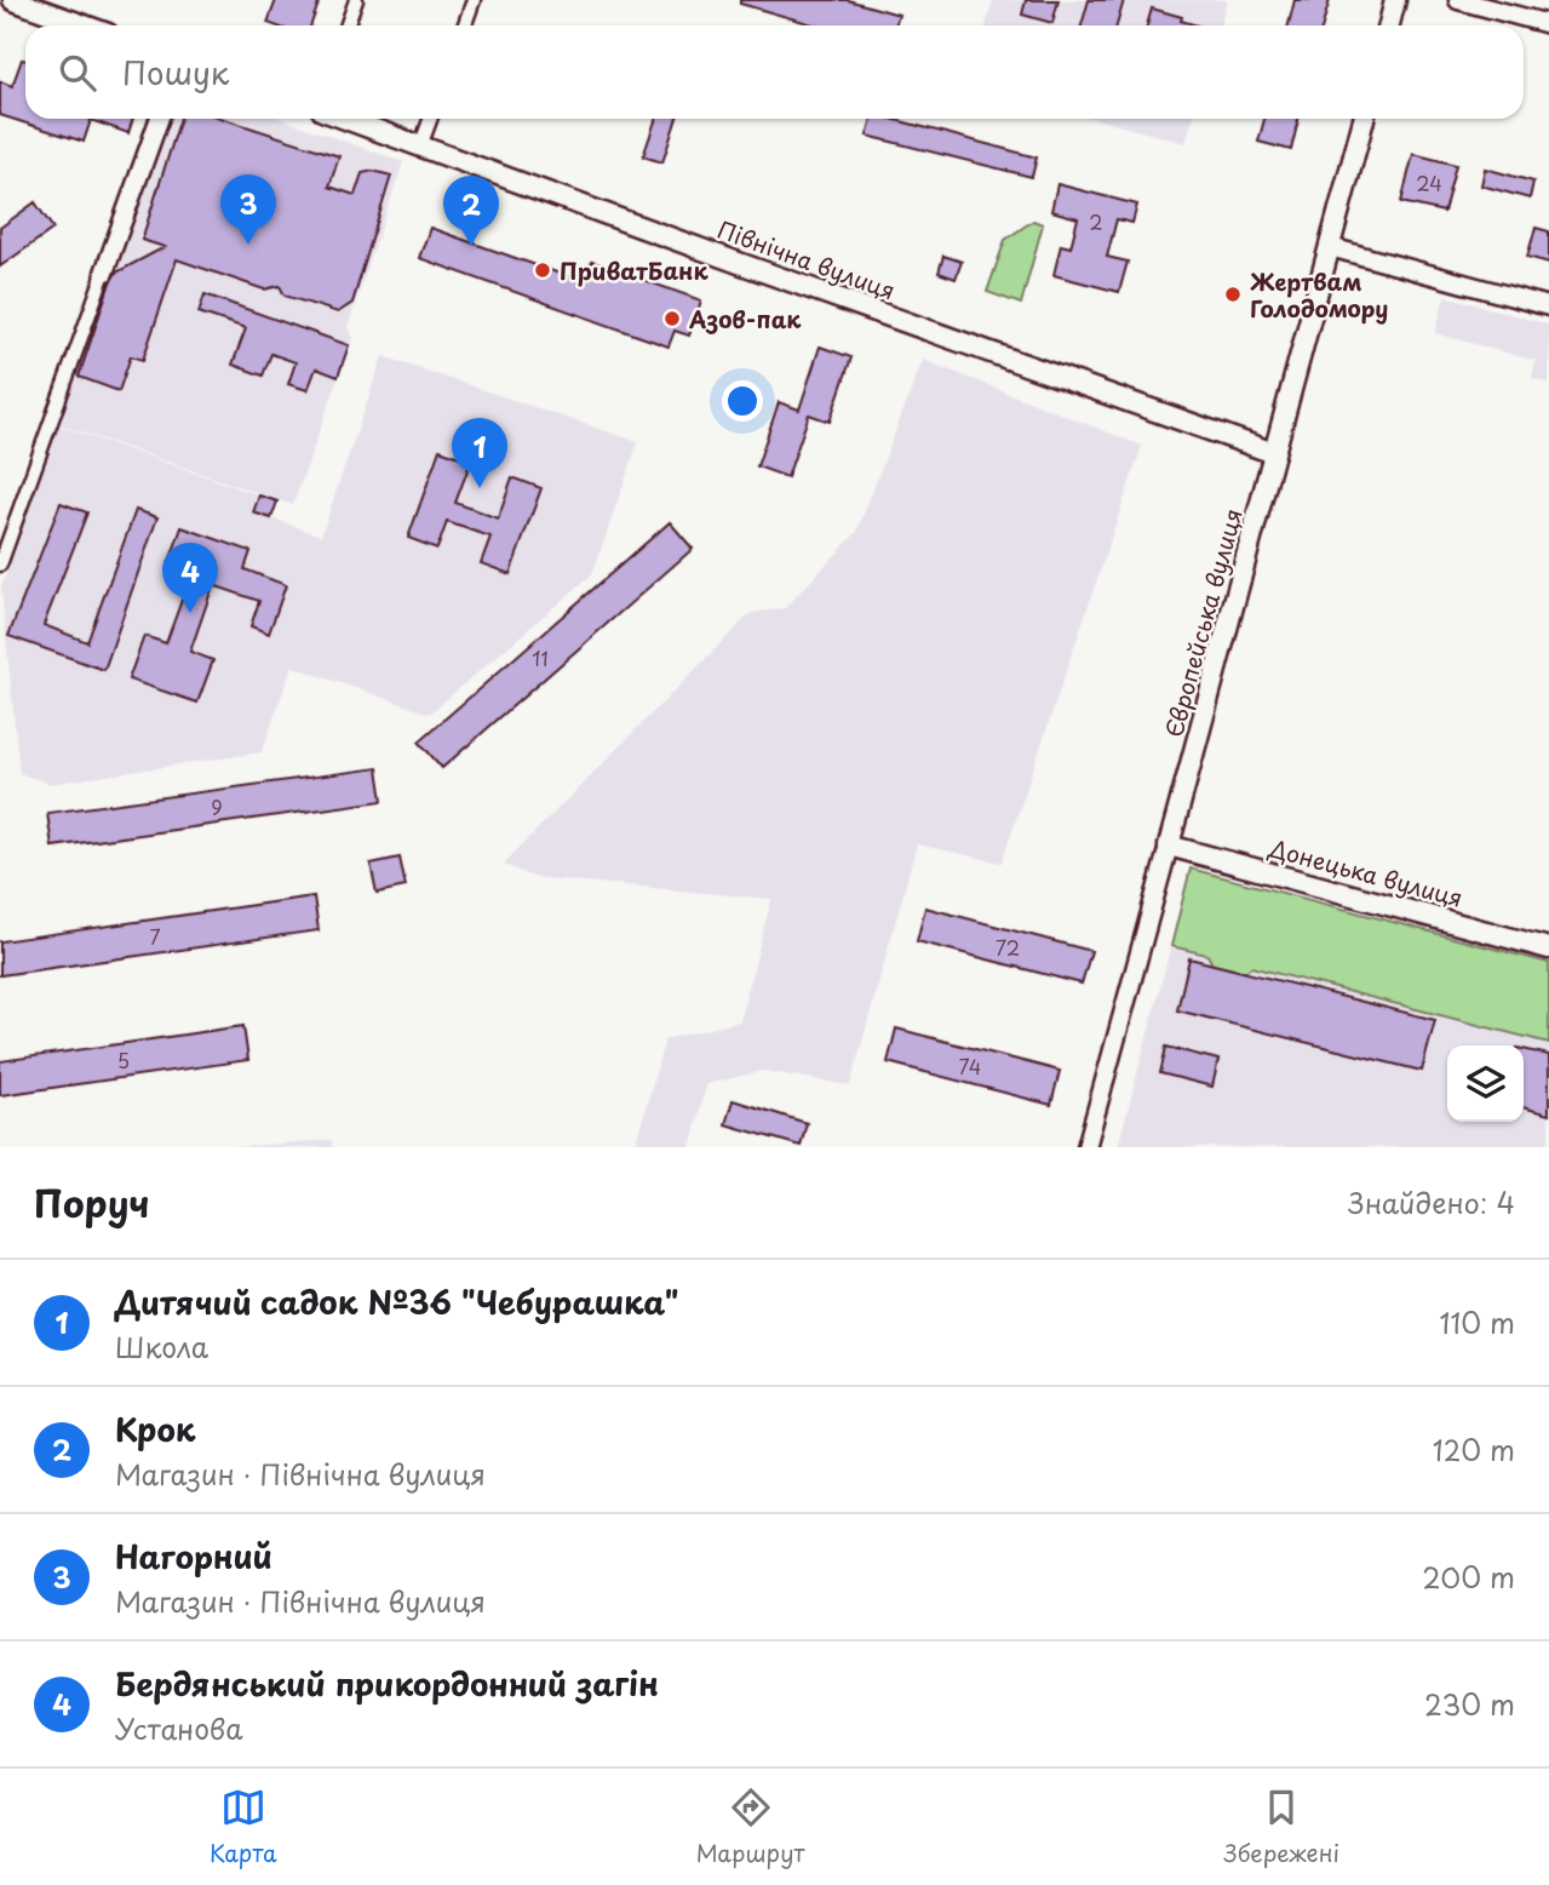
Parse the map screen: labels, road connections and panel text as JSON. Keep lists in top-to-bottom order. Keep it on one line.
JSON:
{"streets":{"street":["Північна вулиця","Європейська вулиця","Донецька вулиця"]},"crossings":[["Північна вулиця","Європейська вулиця"],["Європейська вулиця","Донецька вулиця"]],"places":["ПриватБанк","Жертвам Голодомору","Азов-пак"],"house_numbers":["24","2","11","9","7","72","5","74"],"page":{"search":"Пошук","pins":["3","2","1","4"],"heading":["Поруч","Знайдено: 4"],"list":[{"mark":"1","name":"Дитячий садок №36 \"Чебурашка\"","note":"Школа","value":"110 m"},{"mark":"2","name":"Крок","note":"Магазин · Північна вулиця","value":"120 m"},{"mark":"3","name":"Нагорний","note":"Магазин · Північна вулиця","value":"200 m"},{"mark":"4","name":"Бердянський прикордонний загін","note":"Установа","value":"230 m"}],"nav":["Карта","Маршрут","Збережені"]}}
